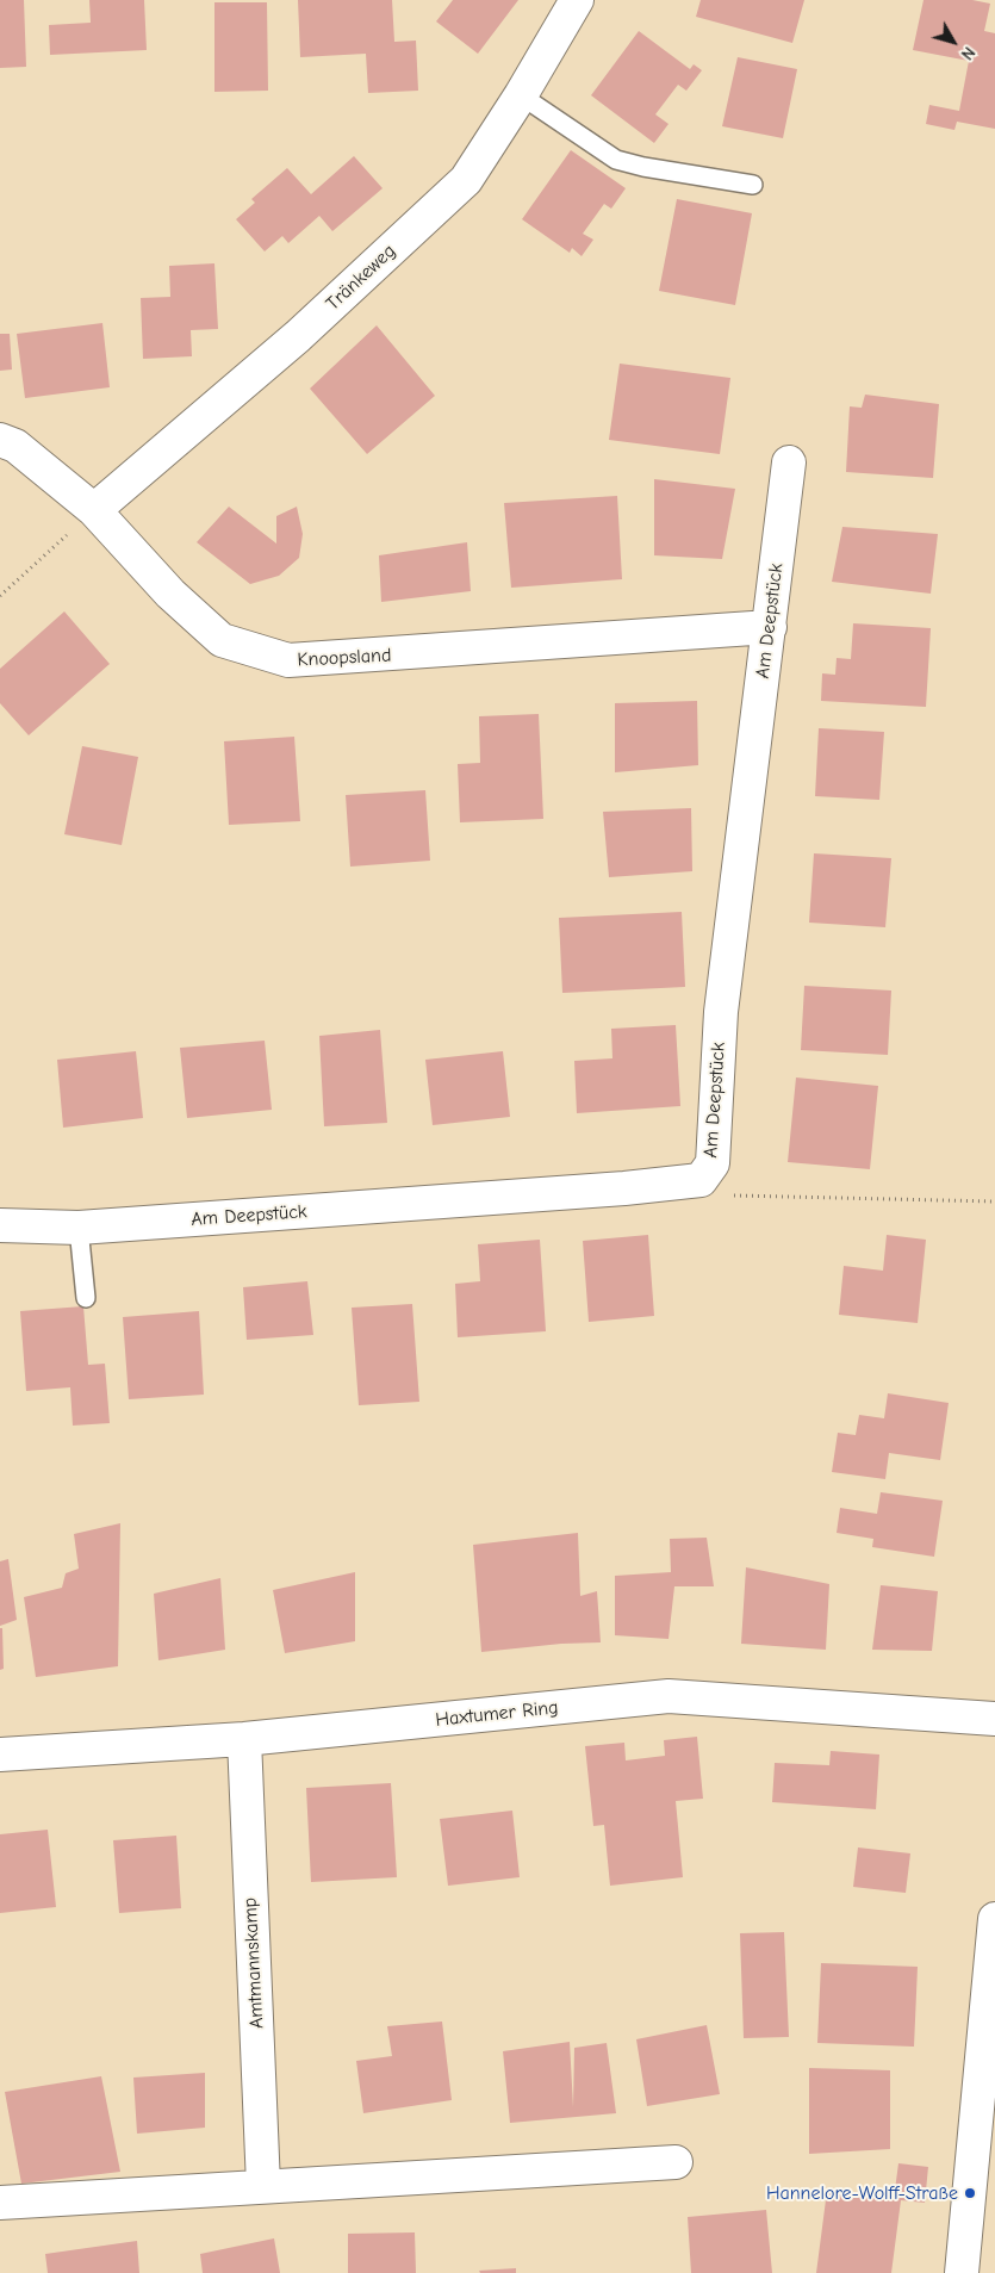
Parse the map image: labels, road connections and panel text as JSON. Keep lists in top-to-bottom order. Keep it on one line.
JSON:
{"streets":{"street":["Tränkeweg","Am Deepstück","Knoopsland","Haxtumer Ring","Amtmannskamp"]},"crossings":[["Tränkeweg","Knoopsland"],["Am Deepstück","Knoopsland"],["Haxtumer Ring","Amtmannskamp"]],"places":["Hannelore-Wolff-Straße"],"north":"bottom right"}
